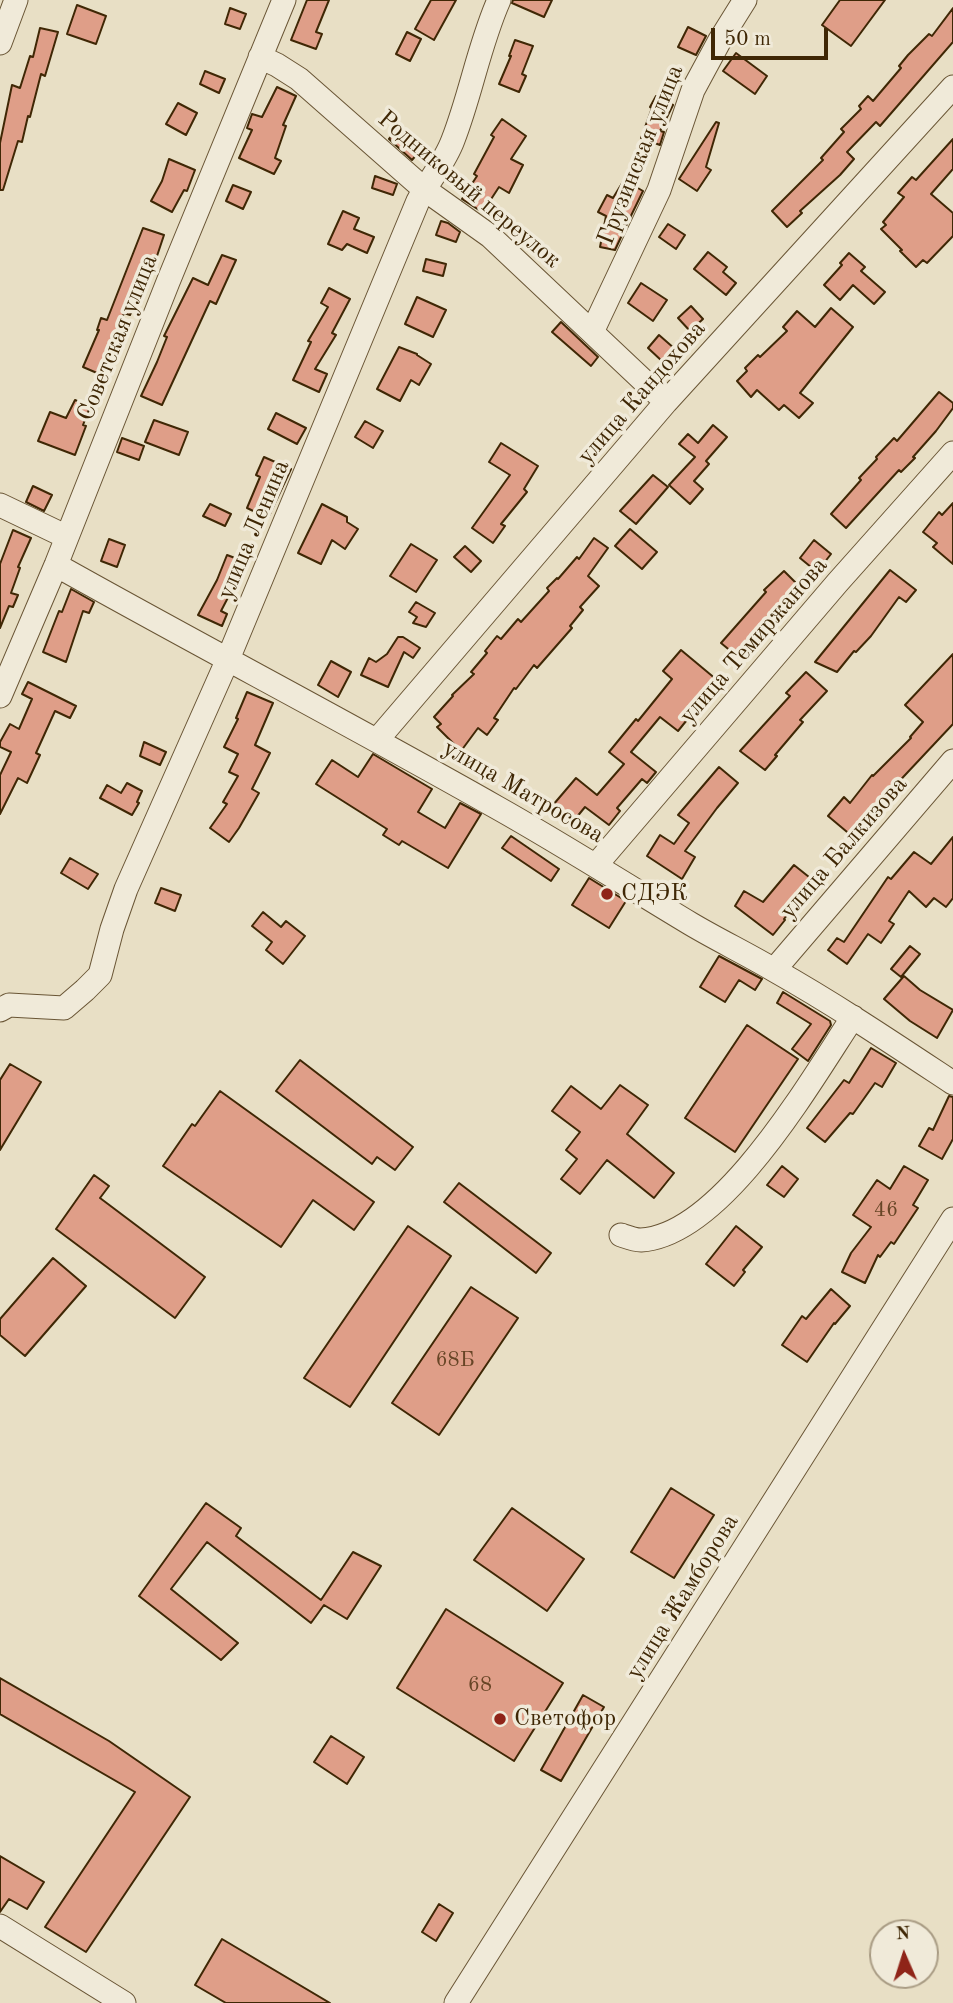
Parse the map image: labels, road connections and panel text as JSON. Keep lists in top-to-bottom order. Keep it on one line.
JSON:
{"streets":{"street":["Грузинская улица","Родниковый переулок","Советская улица","улица Кандохова","улица Ленина","улица Темиржанова","улица Матросова","улица Балкизова","улица Жамборова"]},"crossings":[["Грузинская улица","Родниковый переулок"],["Родниковый переулок","Советская улица"],["Родниковый переулок","улица Кандохова"],["Родниковый переулок","улица Ленина"],["Советская улица","улица Матросова"],["улица Кандохова","улица Матросова"],["улица Ленина","улица Матросова"],["улица Темиржанова","улица Матросова"],["улица Матросова","улица Балкизова"]],"places":["СДЭК","Светофор"],"house_numbers":["46","68Б","68"],"scale_bar":"50 m","north":"top"}
